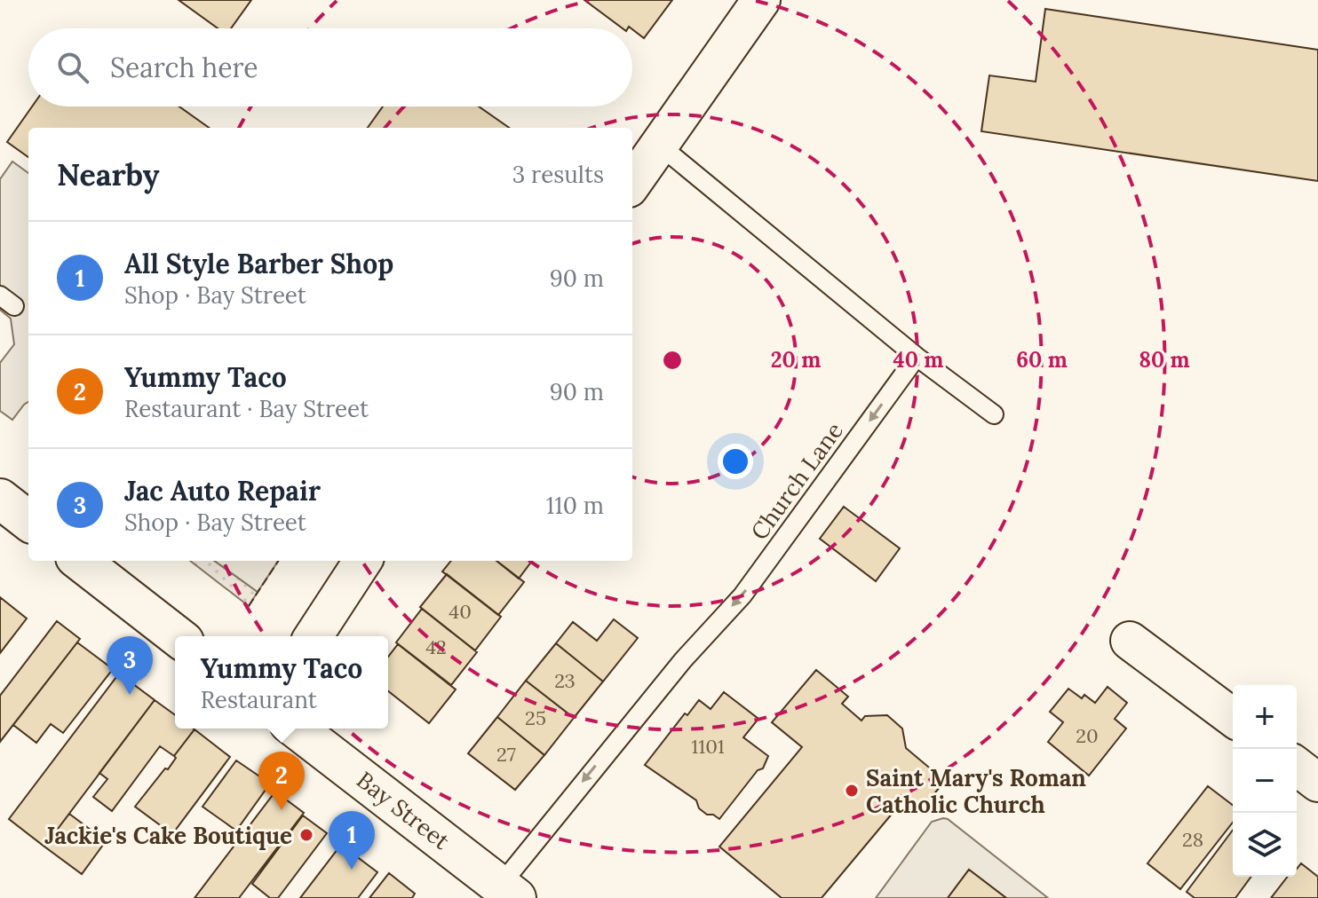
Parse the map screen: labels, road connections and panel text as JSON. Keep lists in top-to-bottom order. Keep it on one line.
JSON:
{"streets":{"main road":["Bay Street"],"lane":["Church Lane"]},"crossings":[["Church Lane","Bay Street"]],"one_way":["Church Lane"],"places":["Saint Mary's Roman Catholic Church","Jackie's Cake Boutique"],"house_numbers":["40","42","23","25","20","1101","27","28"],"page":{"search":"Search here","heading":["Nearby","3 results"],"list":[{"mark":"1","name":"All Style Barber Shop","note":"Shop · Bay Street","value":"90 m"},{"mark":"2","name":"Yummy Taco","note":"Restaurant · Bay Street","value":"90 m"},{"mark":"3","name":"Jac Auto Repair","note":"Shop · Bay Street","value":"110 m"}],"popup":["Yummy Taco","Restaurant"],"pins":["3","2","1"],"map_buttons":["+","−"]},"rings":["20 m","40 m","60 m","80 m"]}
